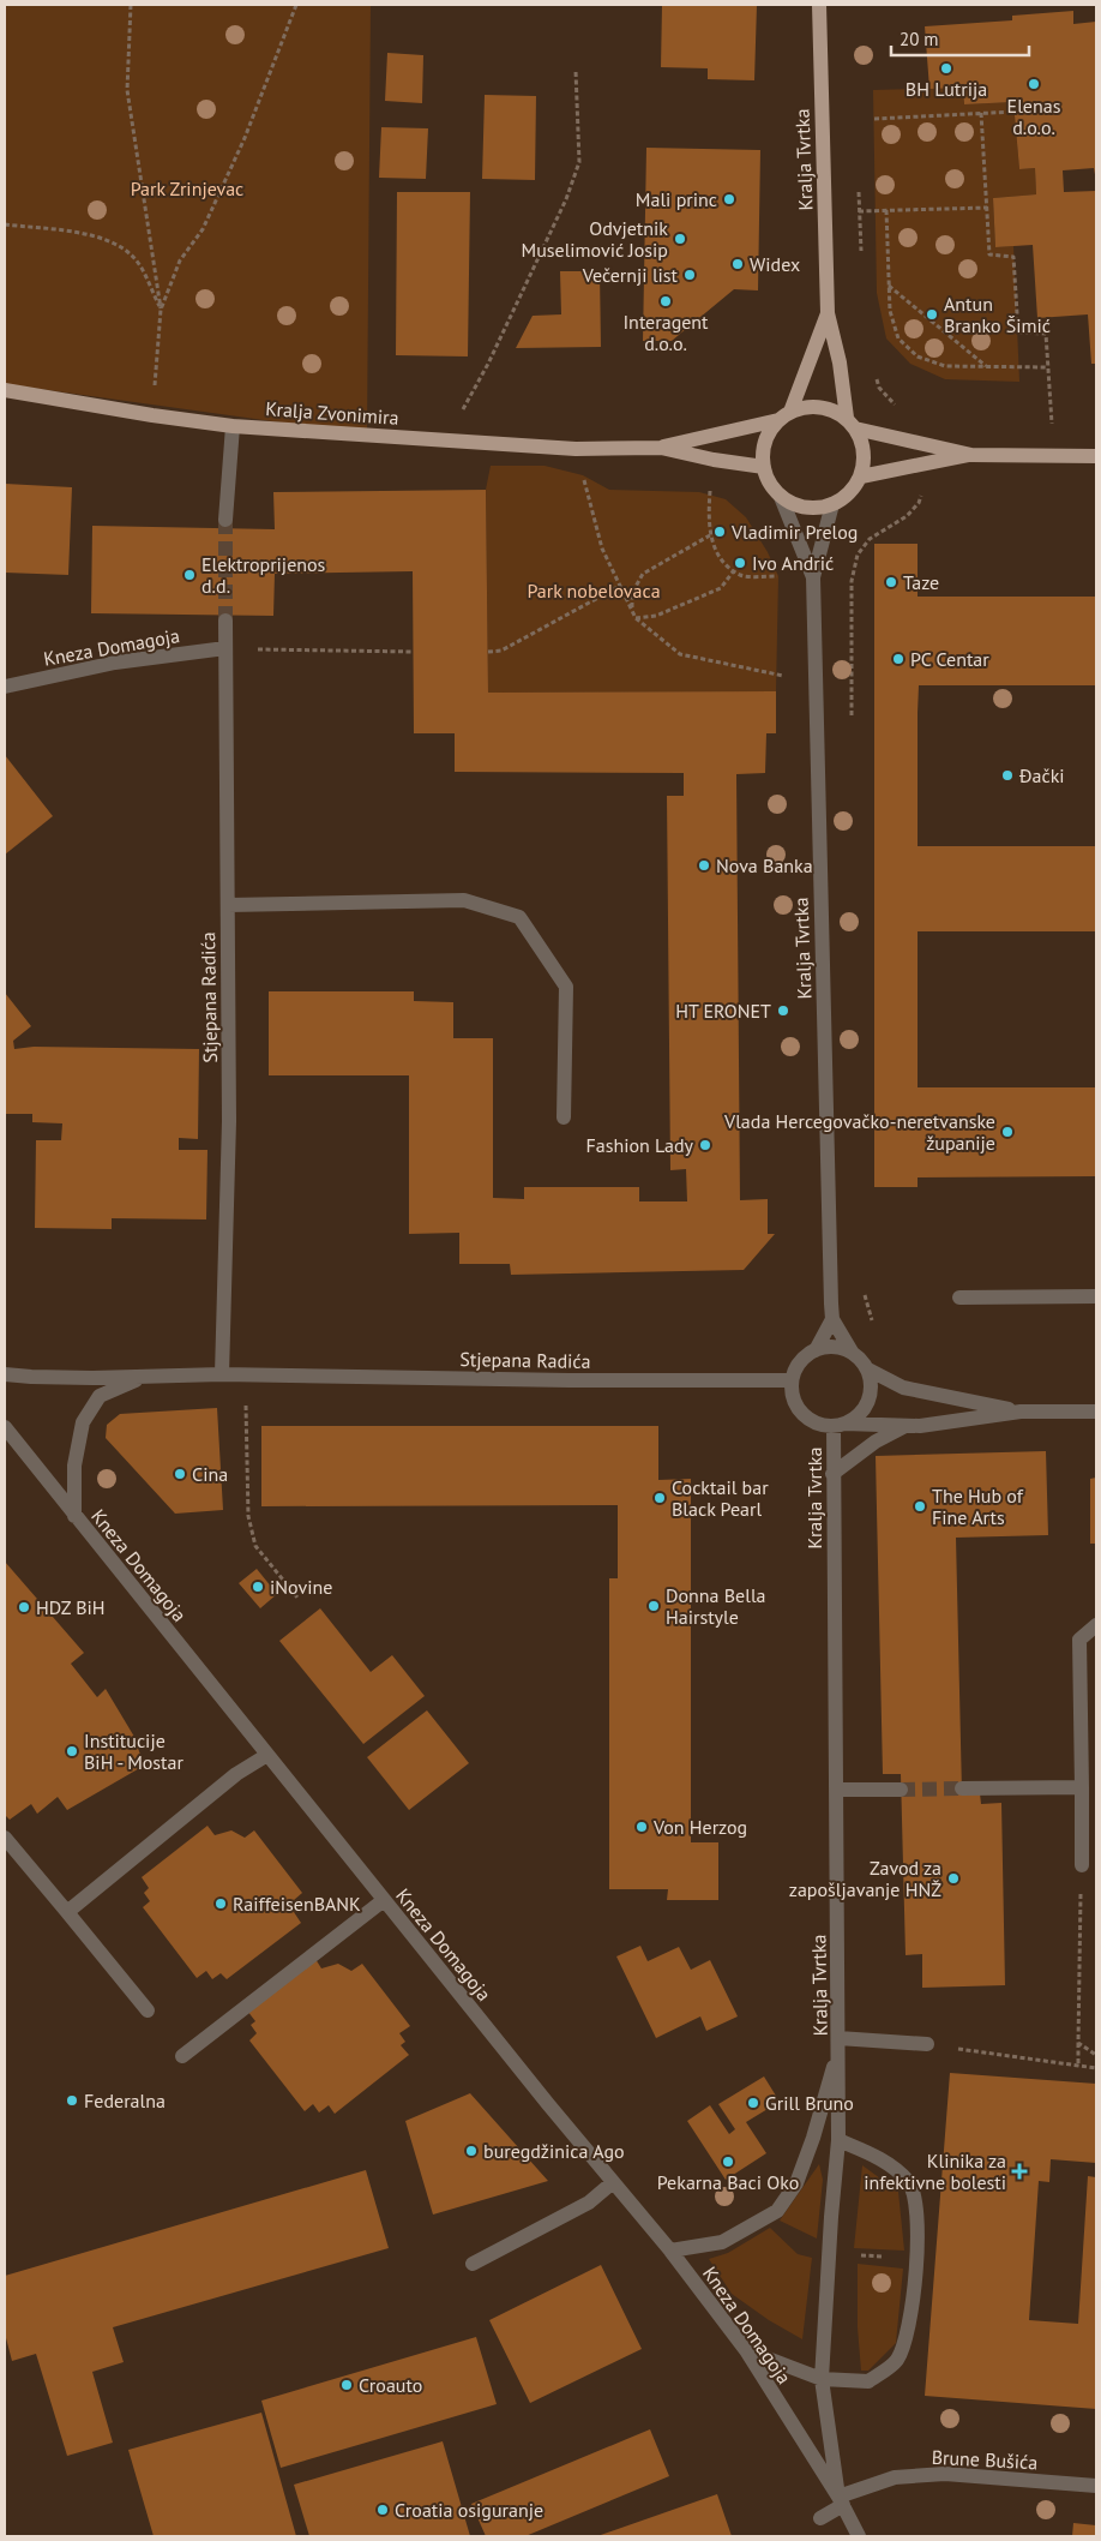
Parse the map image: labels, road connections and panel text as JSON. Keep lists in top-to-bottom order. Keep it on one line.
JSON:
{"streets":{"main road":["Kralja Tvrtka","Kralja Zvonimira"],"street":["Kneza Domagoja","Stjepana Radića","Brune Bušića"]},"crossings":[["Kralja Tvrtka","Kralja Zvonimira"],["Kralja Tvrtka","Kneza Domagoja"],["Kralja Tvrtka","Stjepana Radića"],["Kralja Tvrtka","Brune Bušića"],["Kneza Domagoja","Stjepana Radića"],["Kneza Domagoja","Brune Bušića"]],"parks":["Park Zrinjevac","Park nobelovaca"],"places":{"other":["BH Lutrija","Elenas d.o.o.","Mali princ","Odvjetnik Muselimović Josip","Widex","Večernji list","Interagent d.o.o.","Antun Branko Šimić","Vladimir Prelog","Ivo Andrić","Elektroprijenos d.d.","Taze","PC Centar","Đački","Nova Banka","HT ERONET","Vlada Hercegovačko-neretvanske županije","Fashion Lady","Cina","Cocktail bar Black Pearl","The Hub of Fine Arts","iNovine","Donna Bella Hairstyle","HDZ BiH","Institucije BiH - Mostar","Von Herzog","Zavod za zapošljavanje HNŽ","RaiffeisenBANK","Federalna","Grill Bruno","buregdžinica Ago","Pekarna Baci Oko","Croauto","Croatia osiguranje"],"health":["Klinika za infektivne bolesti"]},"scale_bar":"20 m"}
